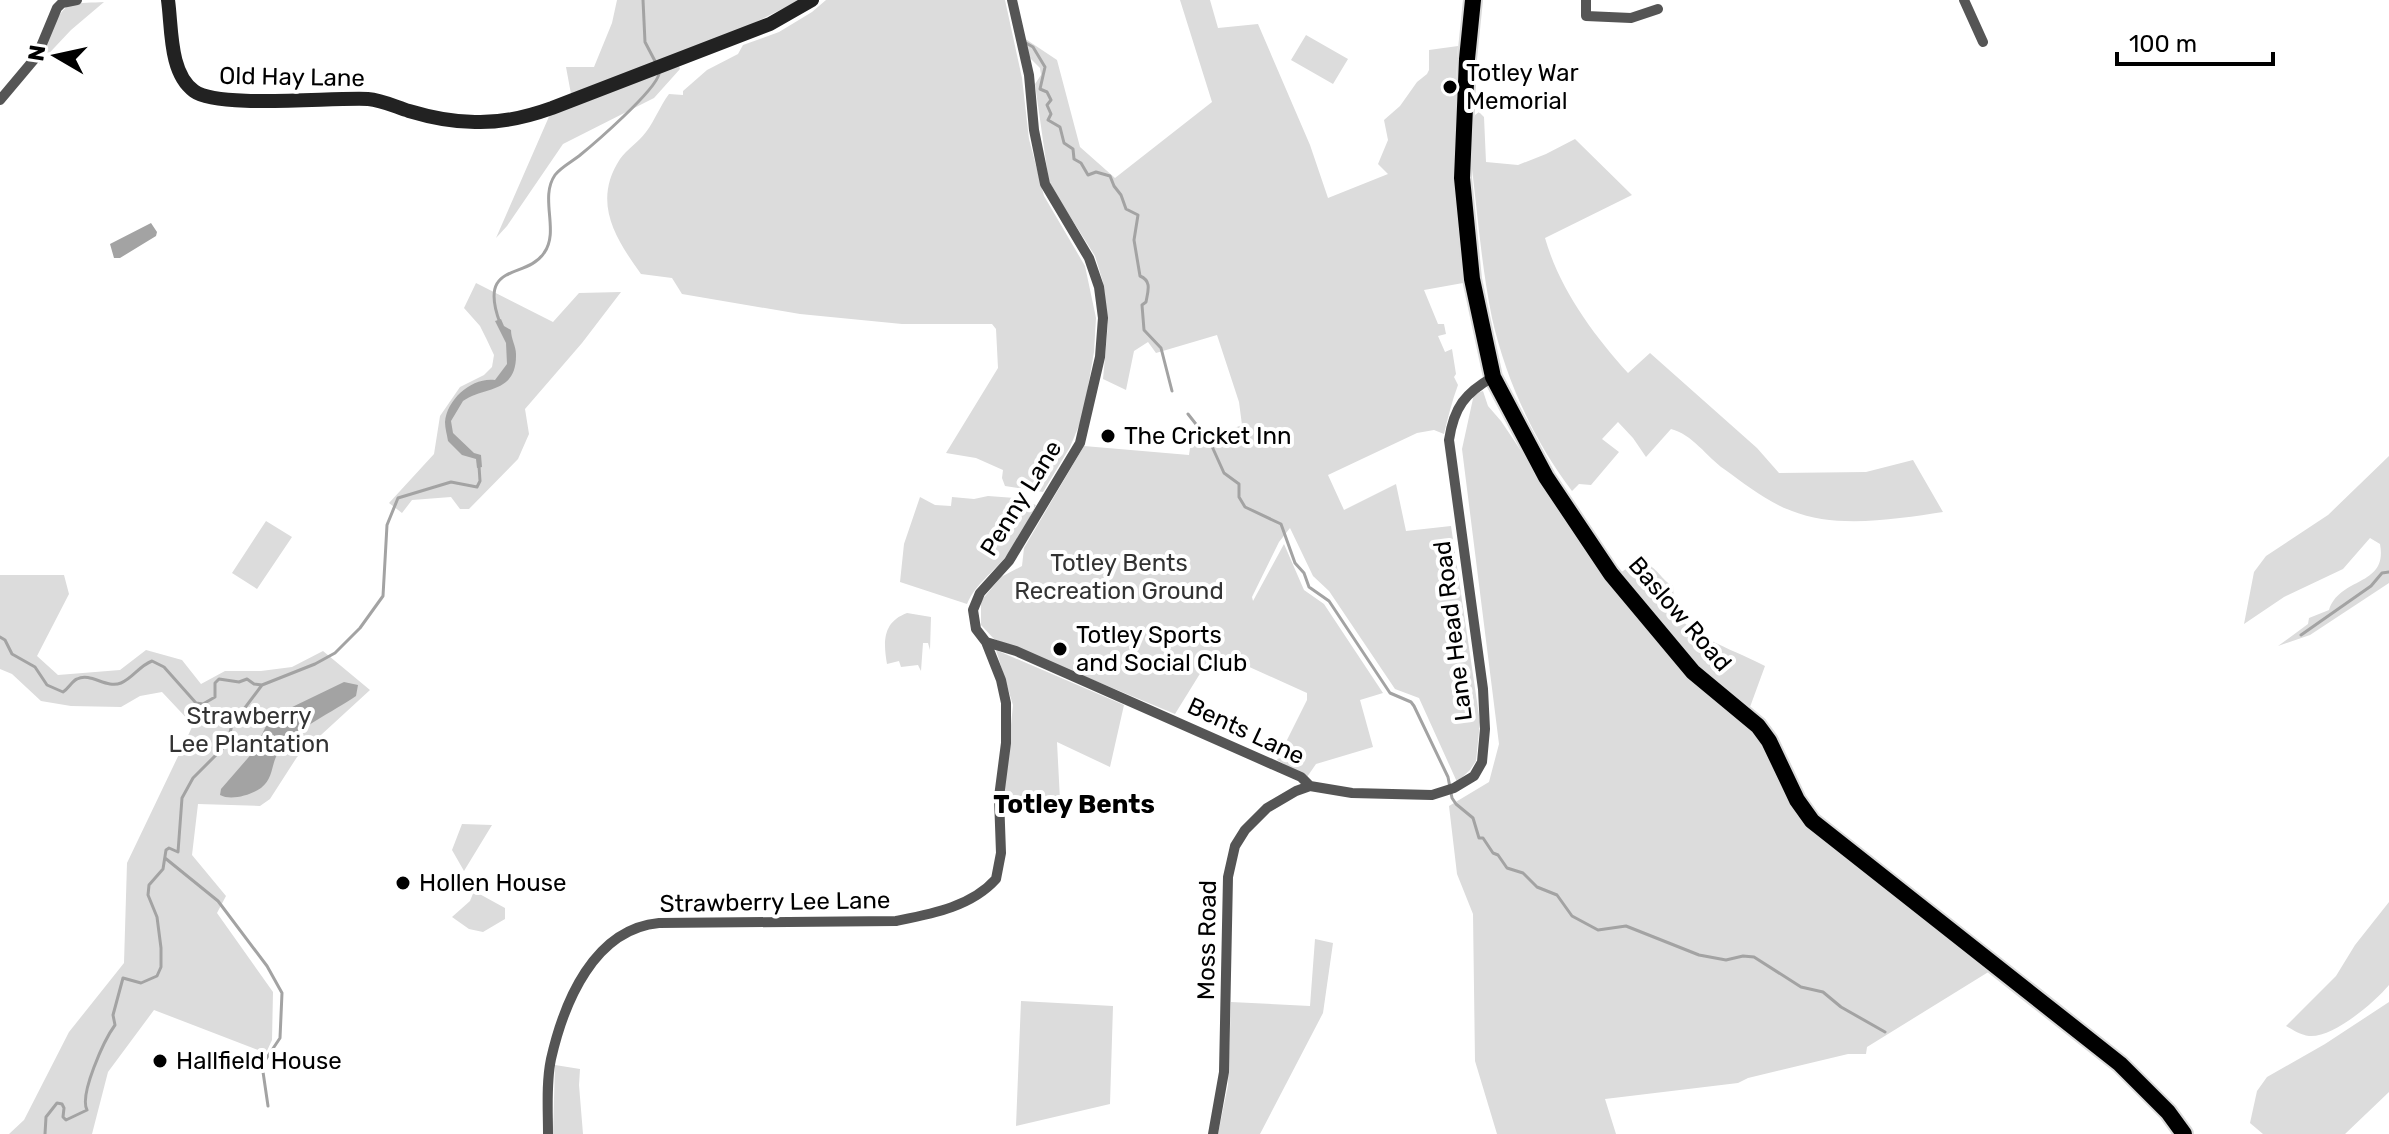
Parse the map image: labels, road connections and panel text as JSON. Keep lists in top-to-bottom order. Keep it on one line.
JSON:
{"streets":{"main road":["Baslow Road"],"street":["Old Hay Lane","Penny Lane","Lane Head Road","Bents Lane","Strawberry Lee Lane","Moss Road"]},"crossings":[["Penny Lane","Bents Lane"],["Penny Lane","Strawberry Lee Lane"],["Baslow Road","Lane Head Road"],["Lane Head Road","Bents Lane"],["Lane Head Road","Moss Road"],["Bents Lane","Strawberry Lee Lane"],["Bents Lane","Moss Road"]],"districts":["Totley Bents"],"parks":["Totley Bents Recreation Ground","Strawberry Lee Plantation"],"places":["Totley War Memorial","The Cricket Inn","Totley Sports and Social Club","Hollen House","Hallfield House"],"scale_bar":"100 m","north":"left"}
